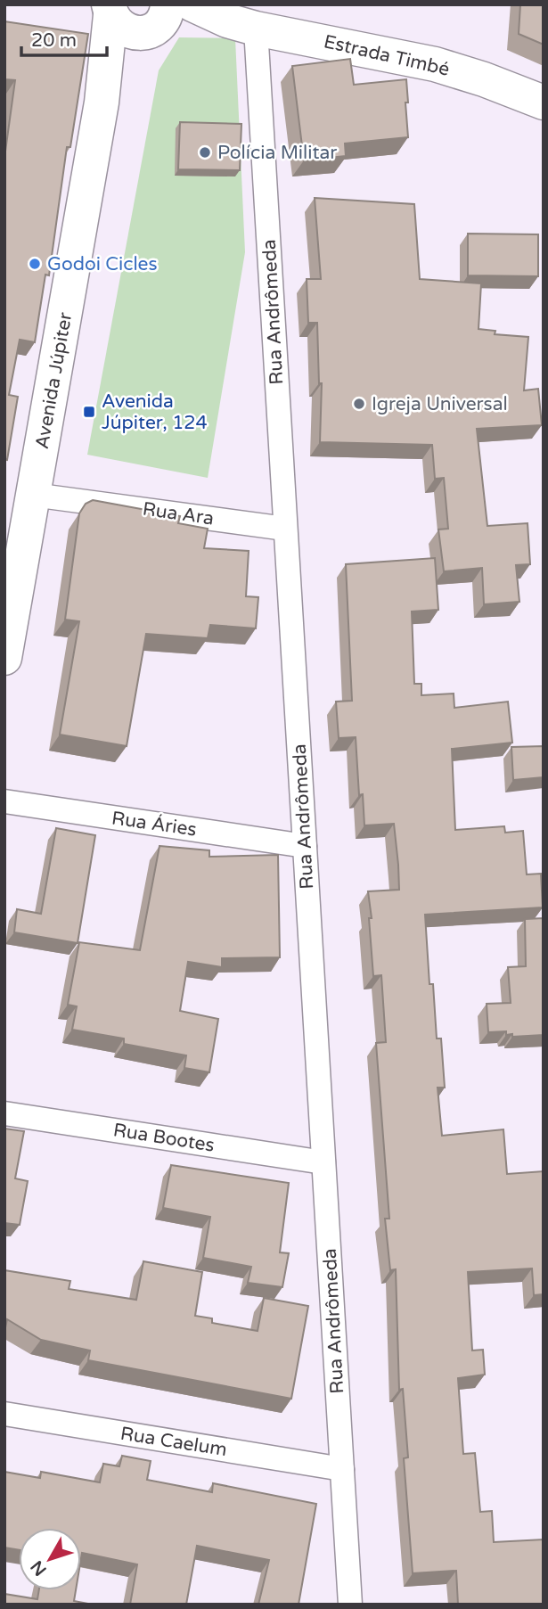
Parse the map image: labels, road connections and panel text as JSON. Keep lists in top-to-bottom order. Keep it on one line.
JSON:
{"streets":{"main road":["Estrada Timbé","Avenida Júpiter"],"street":["Rua Andrômeda","Rua Ara","Rua Áries","Rua Bootes","Rua Caelum"]},"crossings":[["Estrada Timbé","Rua Andrômeda"],["Estrada Timbé","Avenida Júpiter"],["Rua Andrômeda","Rua Ara"],["Rua Andrômeda","Rua Áries"],["Rua Andrômeda","Rua Bootes"],["Rua Andrômeda","Rua Caelum"],["Avenida Júpiter","Rua Ara"]],"places":{"other":["Polícia Militar","Godoi Cicles","Igreja Universal"],"transit":["Avenida Júpiter, 124"]},"scale_bar":"20 m","north":"bottom left"}
